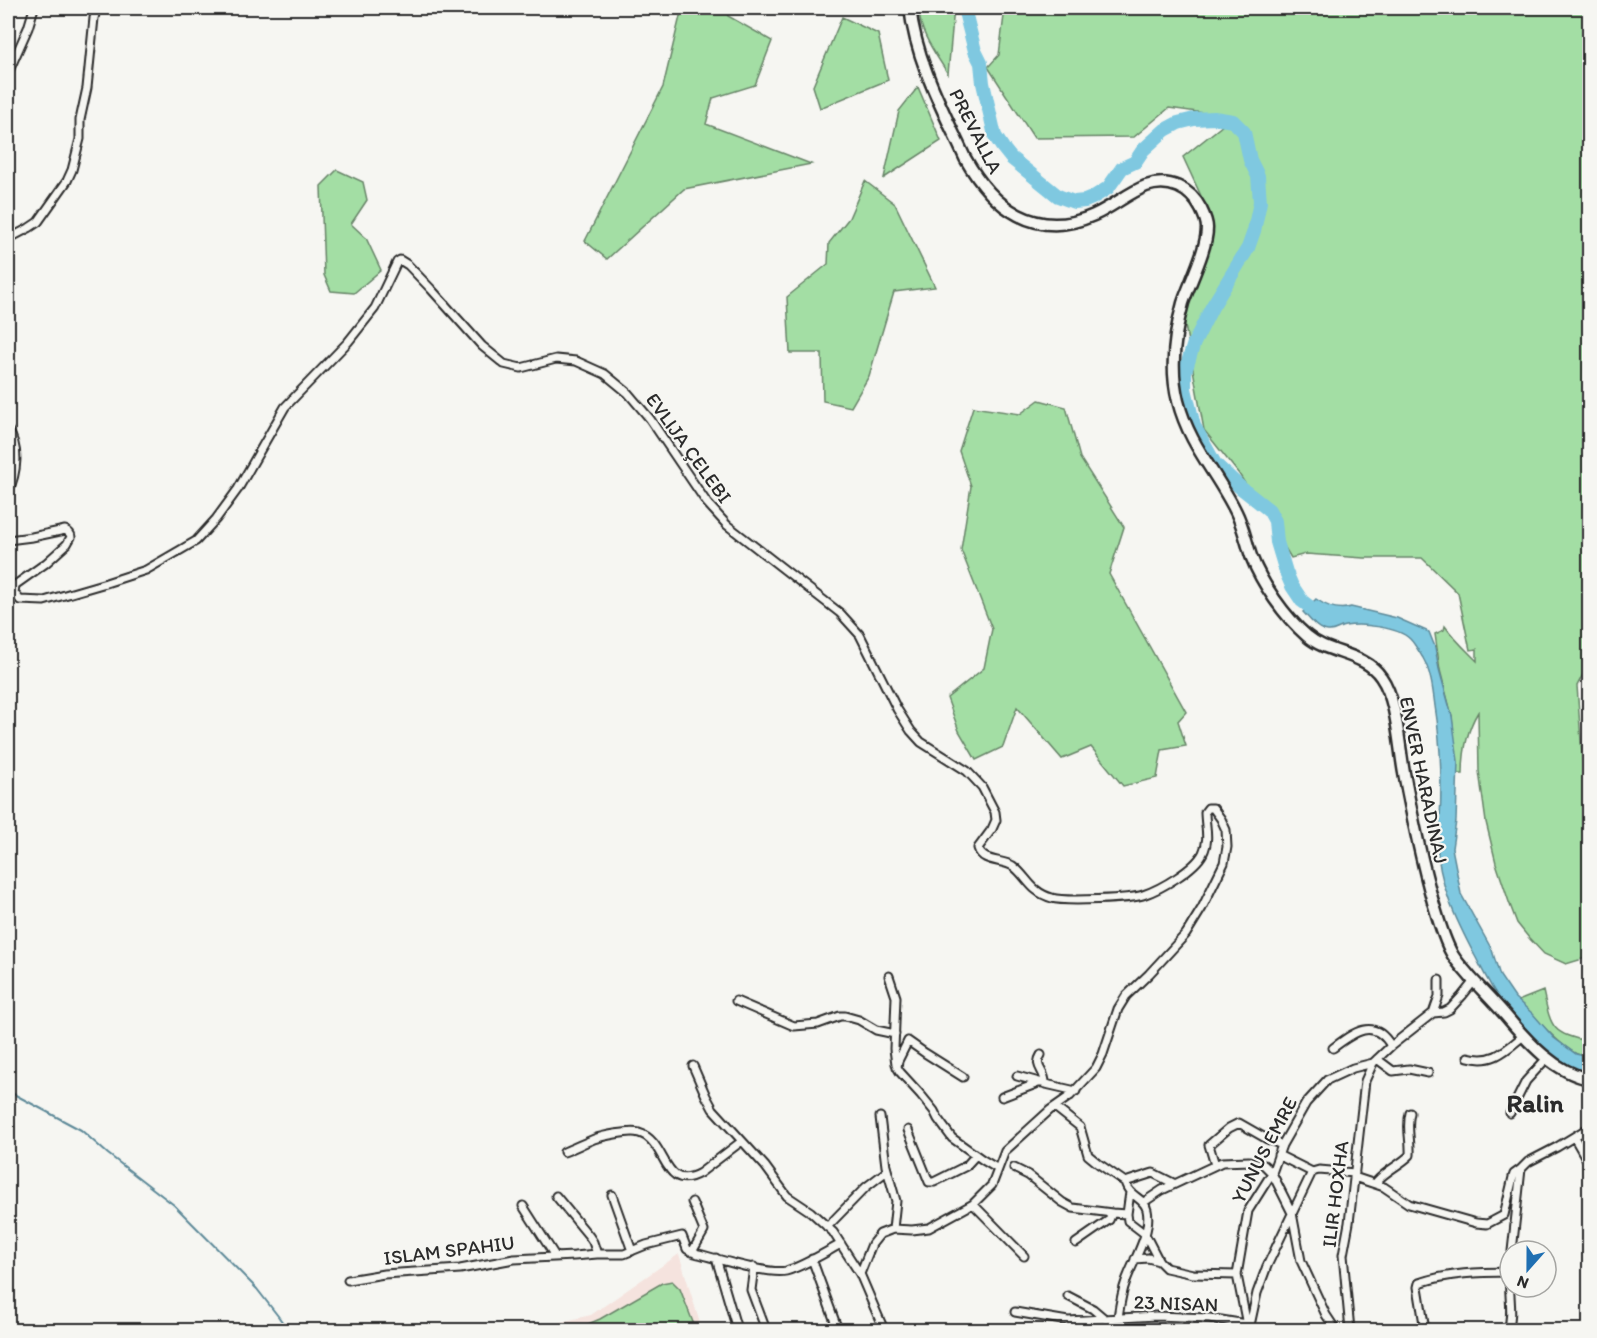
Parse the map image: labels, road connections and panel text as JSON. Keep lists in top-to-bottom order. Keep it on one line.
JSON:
{"streets":{"main road":["PREVALLA","ENVER HARADINAJ"],"street":["EVLIJA ÇELEBI","YUNUS EMRE","ILIR HOXHA","ISLAM SPAHIU","23 NISAN"]},"crossings":[["PREVALLA","ENVER HARADINAJ"],["ENVER HARADINAJ","YUNUS EMRE"],["YUNUS EMRE","ILIR HOXHA"],["YUNUS EMRE","23 NISAN"]],"districts":["Ralin"],"north":"bottom"}
